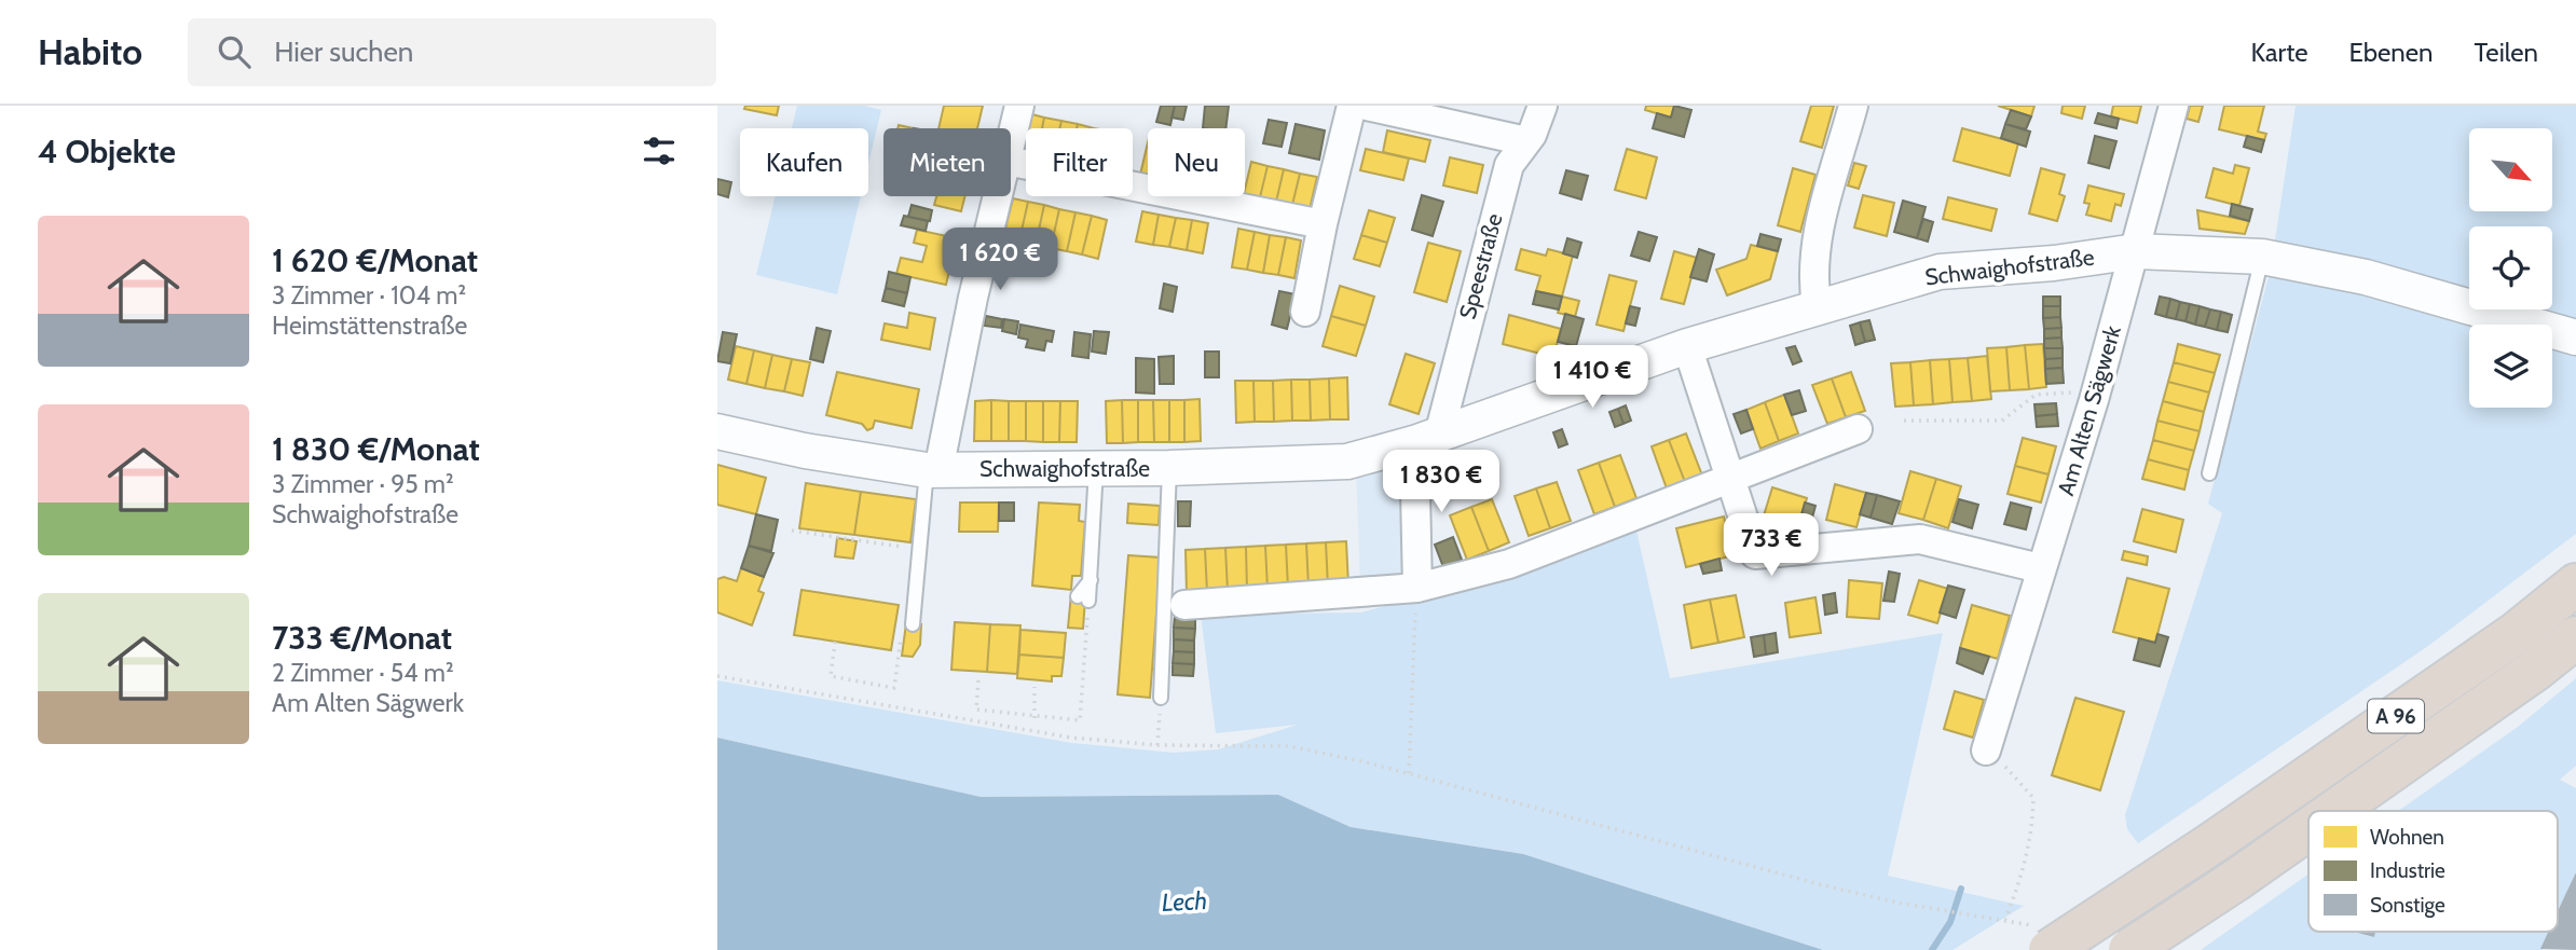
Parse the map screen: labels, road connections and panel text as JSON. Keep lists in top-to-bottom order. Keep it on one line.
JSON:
{"streets":{"highway":["A 96"],"street":["Speestraße","Schwaighofstraße","Am Alten Sägwerk"]},"crossings":[["Speestraße","Schwaighofstraße"],["Schwaighofstraße","Am Alten Sägwerk"]],"water":["Lech"],"legend":["Wohnen","Industrie","Sonstige"],"north":"bottom right","page":{"header":"Habito","search":"Hier suchen","nav":["Karte","Ebenen","Teilen"],"heading":"4 Objekte","chip":["Kaufen","Mieten","Filter","Neu"],"list":[{"name":"1 620 €/Monat","note":"3 Zimmer · 104 m² · Heimstättenstraße"},{"name":"1 830 €/Monat","note":"3 Zimmer · 95 m² · Schwaighofstraße"},{"name":"733 €/Monat","note":"2 Zimmer · 54 m² · Am Alten Sägwerk"}],"price":["1 620 €","1 410 €","1 830 €","733 €"]}}
